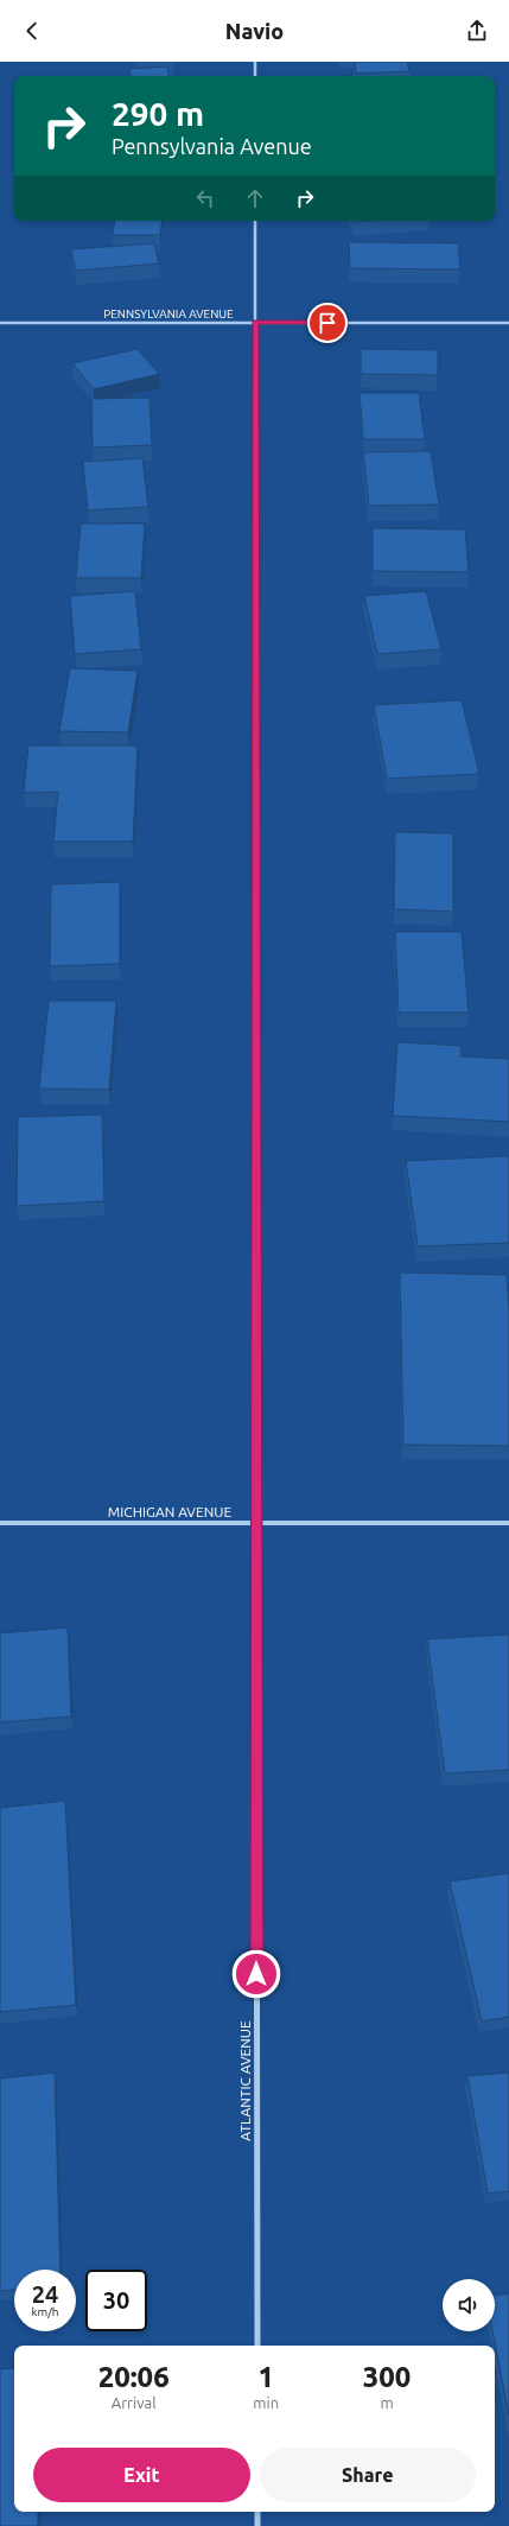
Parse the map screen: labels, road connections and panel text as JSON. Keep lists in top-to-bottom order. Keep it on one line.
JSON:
{"streets":{"street":["PENNSYLVANIA AVENUE","MICHIGAN AVENUE","ATLANTIC AVENUE"]},"crossings":[["PENNSYLVANIA AVENUE","ATLANTIC AVENUE"],["MICHIGAN AVENUE","ATLANTIC AVENUE"]],"page":{"header":"Navio","turn":["290 m","Pennsylvania Avenue"],"speed":"24 km/h","limit":"30","eta":["20:06","Arrival","1","min","300","m"],"buttons":["Exit","Share"]}}
